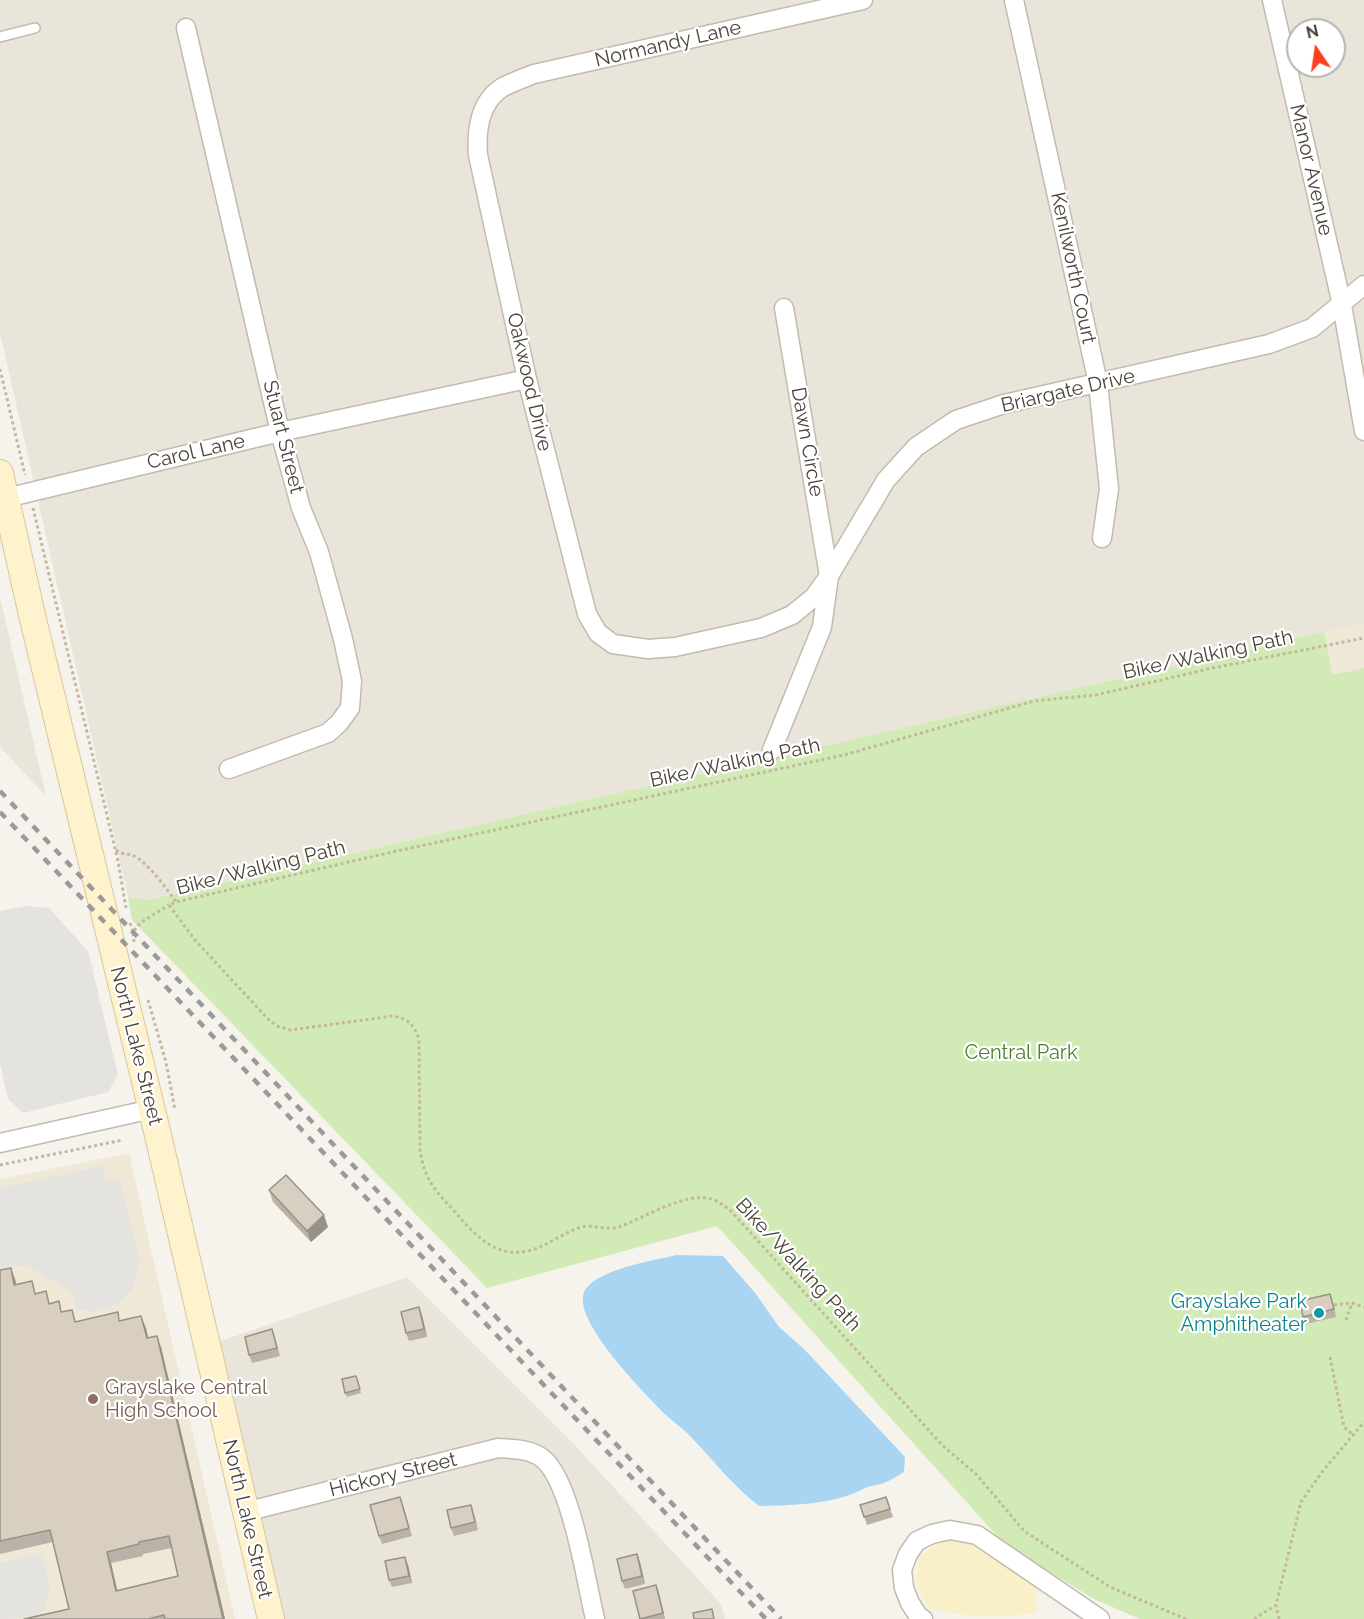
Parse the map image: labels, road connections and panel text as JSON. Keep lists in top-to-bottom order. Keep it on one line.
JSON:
{"streets":{"street":["Normandy Lane","Manor Avenue","Kenilworth Court","Oakwood Drive","Briargate Drive","Stuart Street","Dawn Circle","Carol Lane","North Lake Street","Hickory Street"],"path":["Bike/Walking Path"]},"crossings":[["Normandy Lane","Oakwood Drive"],["Manor Avenue","Briargate Drive"],["Kenilworth Court","Briargate Drive"],["Oakwood Drive","Briargate Drive"],["Oakwood Drive","Carol Lane"],["Briargate Drive","Dawn Circle"],["Stuart Street","Carol Lane"],["Carol Lane","North Lake Street"],["North Lake Street","Hickory Street"]],"parks":["Central Park"],"places":["Grayslake Park Amphitheater","Grayslake Central High School"],"north":"top"}
